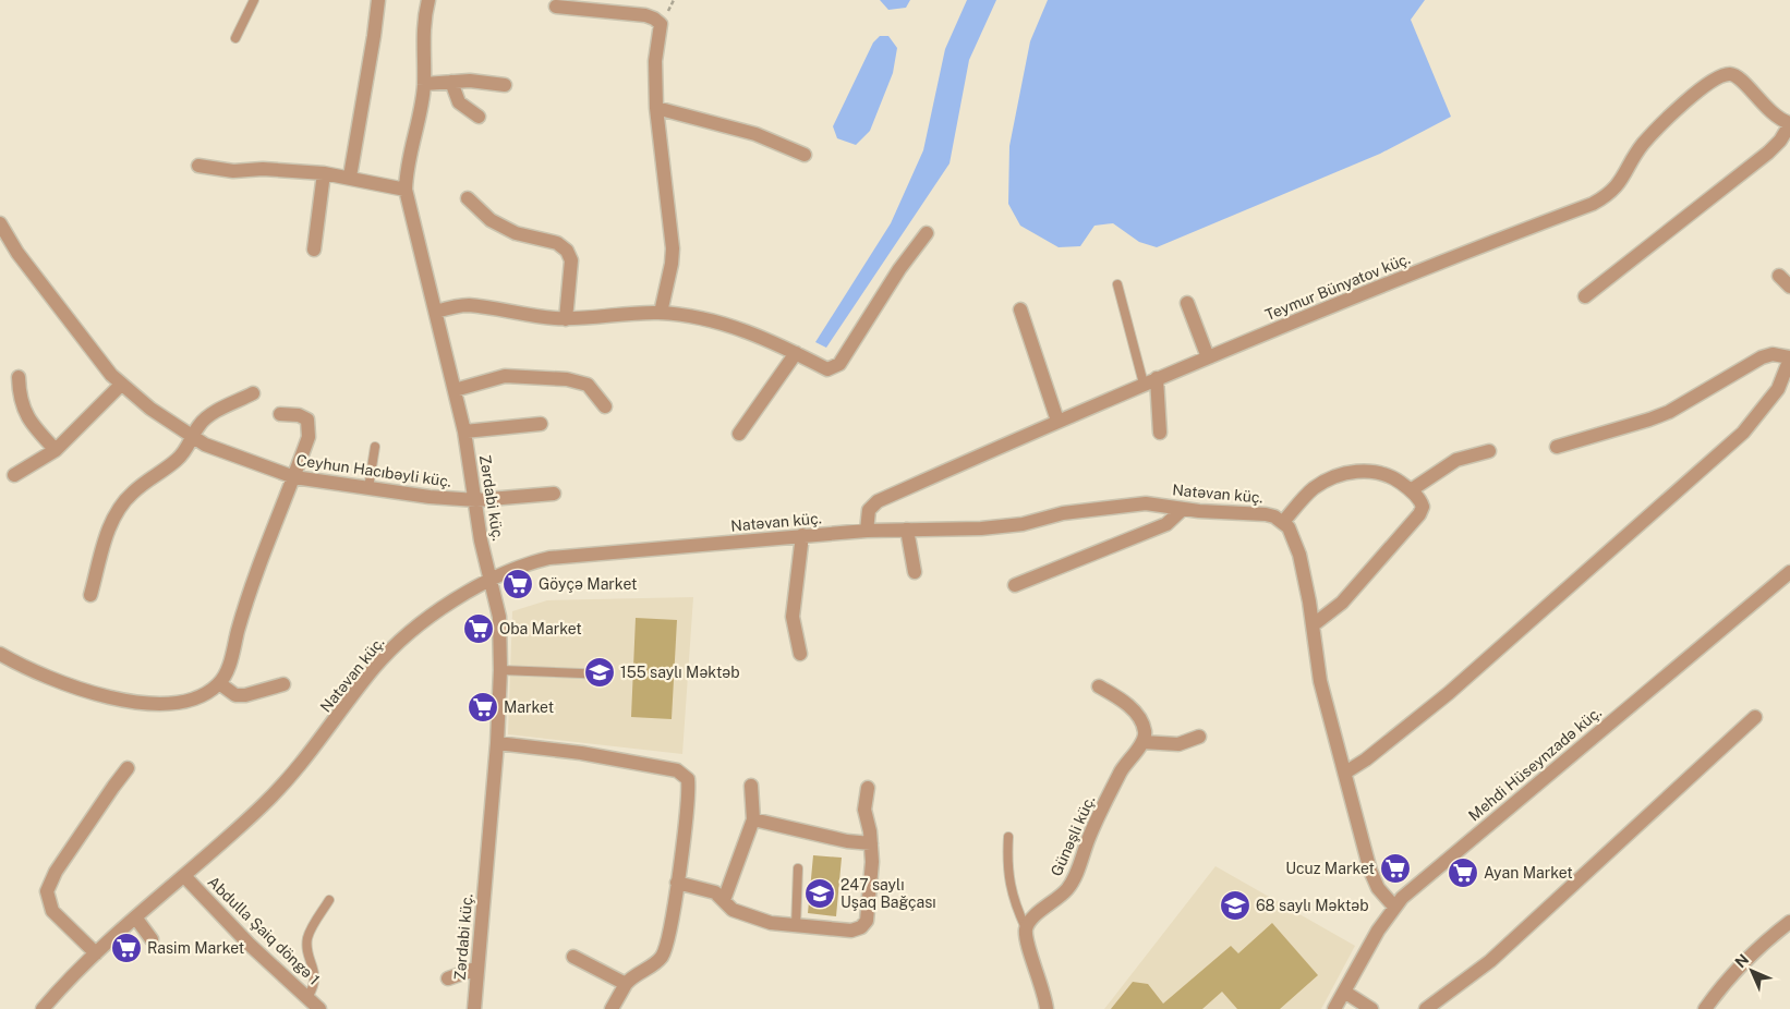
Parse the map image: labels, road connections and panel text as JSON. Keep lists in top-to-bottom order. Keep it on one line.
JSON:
{"streets":{"street":["Teymur Bünyatov küç.","Ceyhun Hacıbəyli küç.","Natəvan küç.","Zərdabi küç.","Mehdi Hüseynzadə küç.","Günəşli küç.","Abdulla Şaiq döngə 1"]},"crossings":[["Teymur Bünyatov küç.","Natəvan küç."],["Ceyhun Hacıbəyli küç.","Zərdabi küç."],["Natəvan küç.","Zərdabi küç."],["Natəvan küç.","Abdulla Şaiq döngə 1"]],"places":{"supermarket":["Göyçə Market","Oba Market","Market","Ucuz Market","Ayan Market","Rasim Market"],"school or university":["155 saylı Məktəb","247 saylı Uşaq Bağçası","68 saylı Məktəb"]},"north":"top left"}
